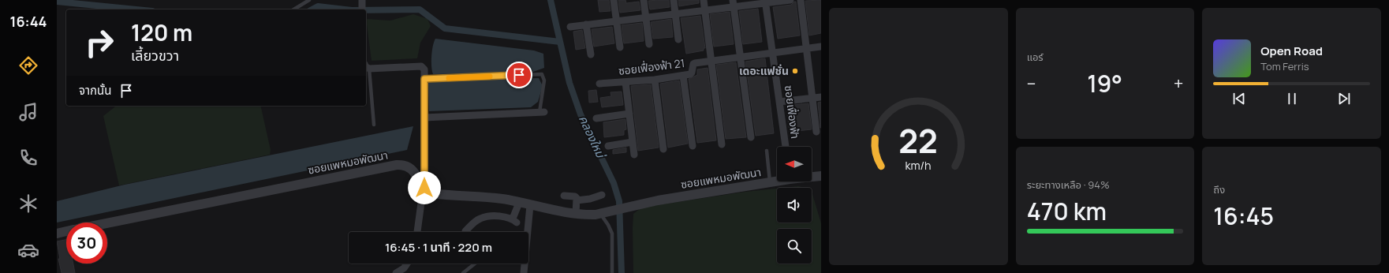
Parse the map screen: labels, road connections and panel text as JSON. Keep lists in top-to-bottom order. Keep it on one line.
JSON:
{"streets":{"street":["ซอยเฟื่องฟ้า 21","ซอยเฟื่องฟ้า","ซอยแพหมอพัฒนา"]},"crossings":[["ซอยเฟื่องฟ้า 21","ซอยเฟื่องฟ้า"]],"water":["คลองใหม่"],"places":["เดอะแฟชั่น"],"north":"left","page":{"tabs":"16:44","tile":["แอร์",["ระยะทางเหลือ · 94%","470 km"],["ถึง","16:45"]],"turn":["120 m","เลี้ยวขวา"],"song":["Open Road","Tom Ferris"],"heat":["−","19°","+"],"then":"จากนั้น","limit":"30","trip":"16:45 · 1 นาที · 220 m","gauge":["22","km/h"]}}
